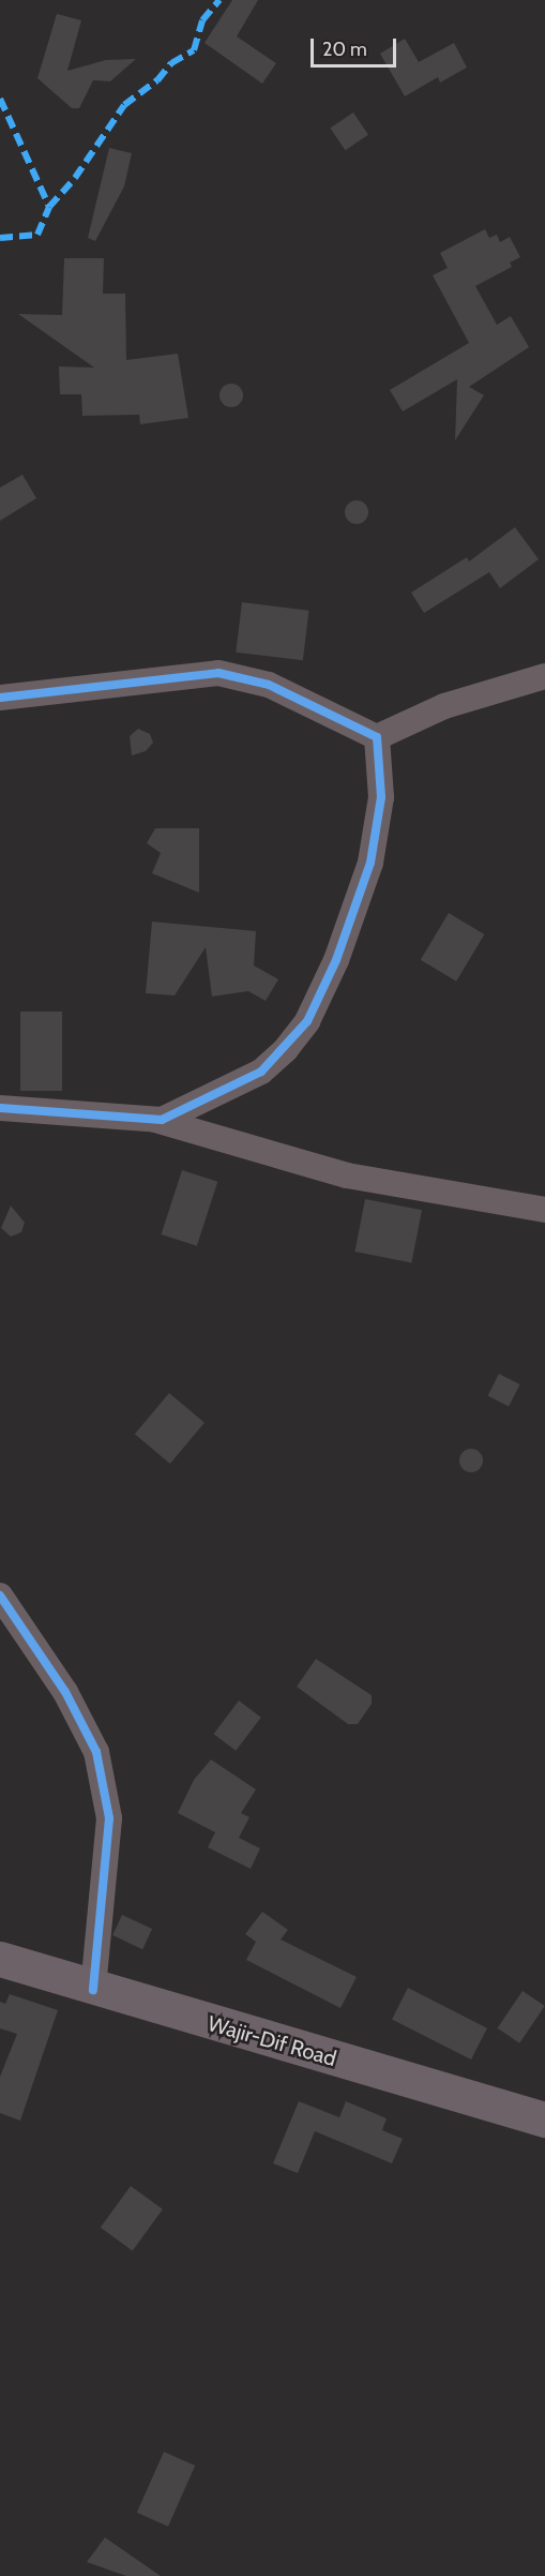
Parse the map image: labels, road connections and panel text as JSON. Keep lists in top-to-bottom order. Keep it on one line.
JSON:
{"streets":{"main road":["Wajir-Dif Road"]},"scale_bar":"20 m"}
